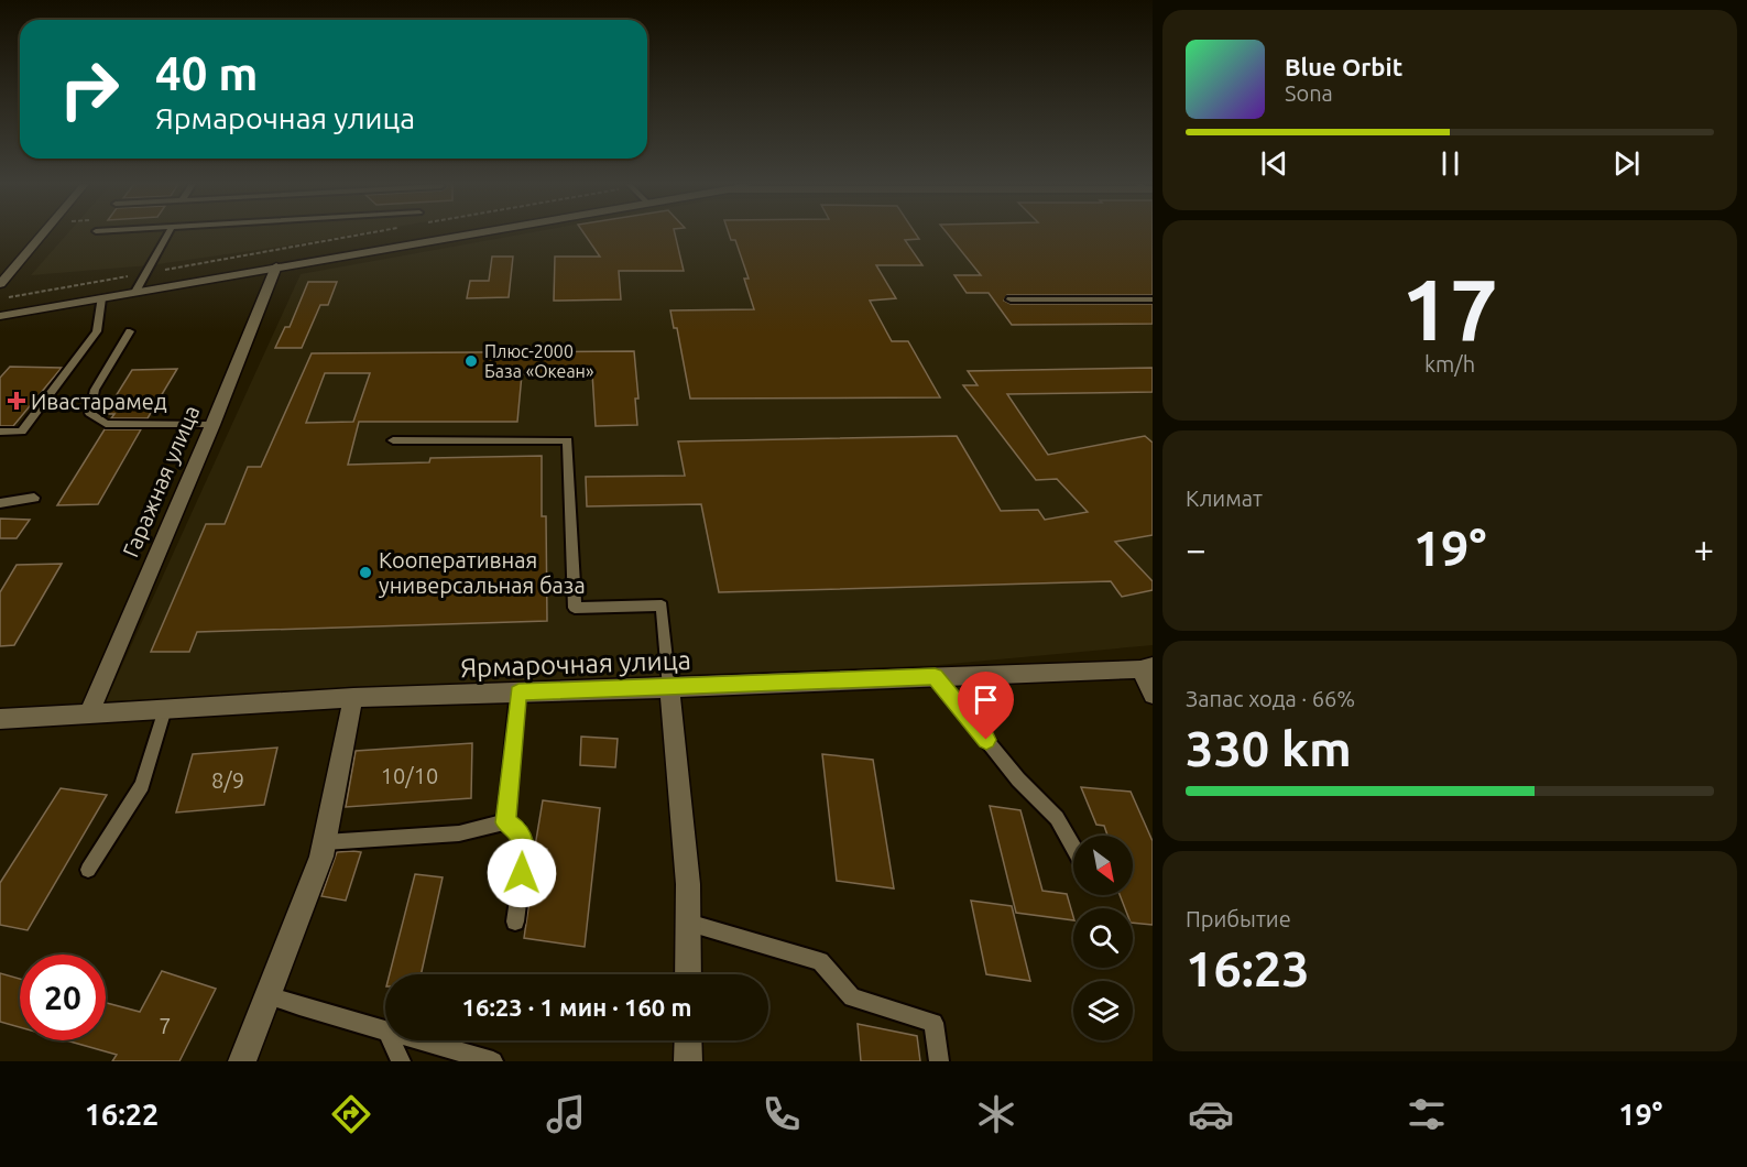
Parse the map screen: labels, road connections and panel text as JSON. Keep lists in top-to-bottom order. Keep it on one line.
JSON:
{"streets":{"street":["Гаражная улица","Ярмарочная улица"]},"crossings":[["Гаражная улица","Ярмарочная улица"]],"places":{"other":["Плюс-2000 База «Океан»","Кооперативная универсальная база"],"health":["Ивастарамед"]},"house_numbers":["10/10","8/9","7"],"north":"bottom right","page":{"turn":["40 m","Ярмарочная улица"],"song":["Blue Orbit","Sona"],"tile":[["17","km/h"],"Климат",["Запас хода · 66%","330 km"],["Прибытие","16:23"]],"heat":["−","19°","+"],"limit":"20","trip":"16:23 · 1 мин · 160 m","tabs":["16:22","19°"]}}
